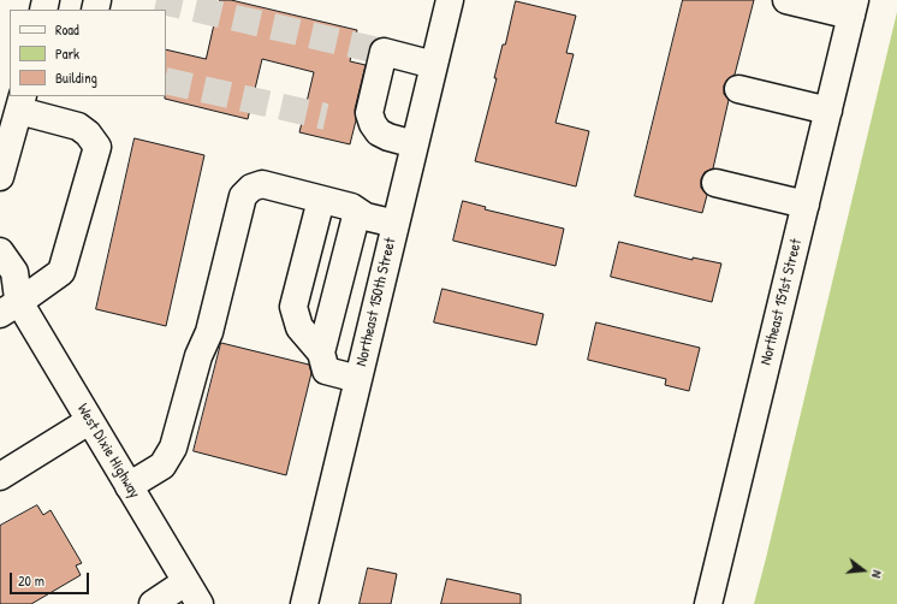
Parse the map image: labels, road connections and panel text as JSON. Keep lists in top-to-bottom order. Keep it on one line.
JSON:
{"streets":{"street":["Northeast 150th Street","Northeast 151st Street","West Dixie Highway"]},"legend":["Road","Park","Building"],"scale_bar":"20 m","north":"right"}
